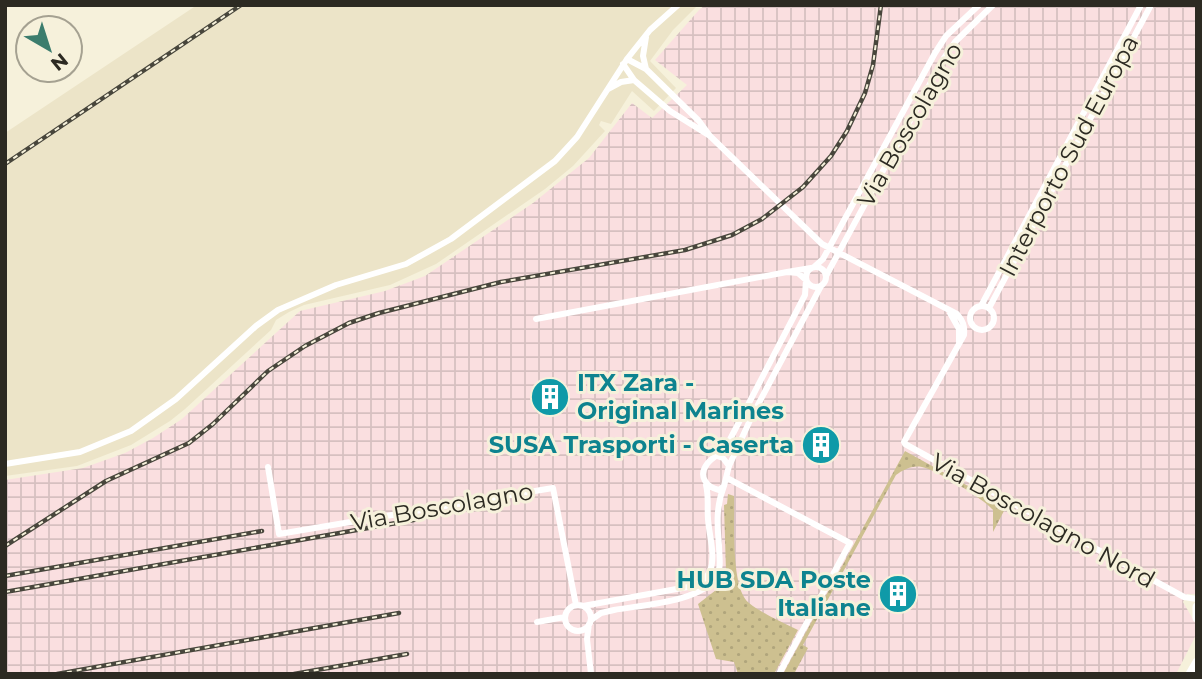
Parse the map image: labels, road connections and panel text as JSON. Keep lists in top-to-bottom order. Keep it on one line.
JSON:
{"streets":{"street":["Via Boscolagno","Interporto Sud Europa","Via Boscolagno Nord"]},"places":{"building":["ITX Zara - Original Marines","SUSA Trasporti - Caserta","HUB SDA Poste Italiane"]},"north":"bottom right"}
